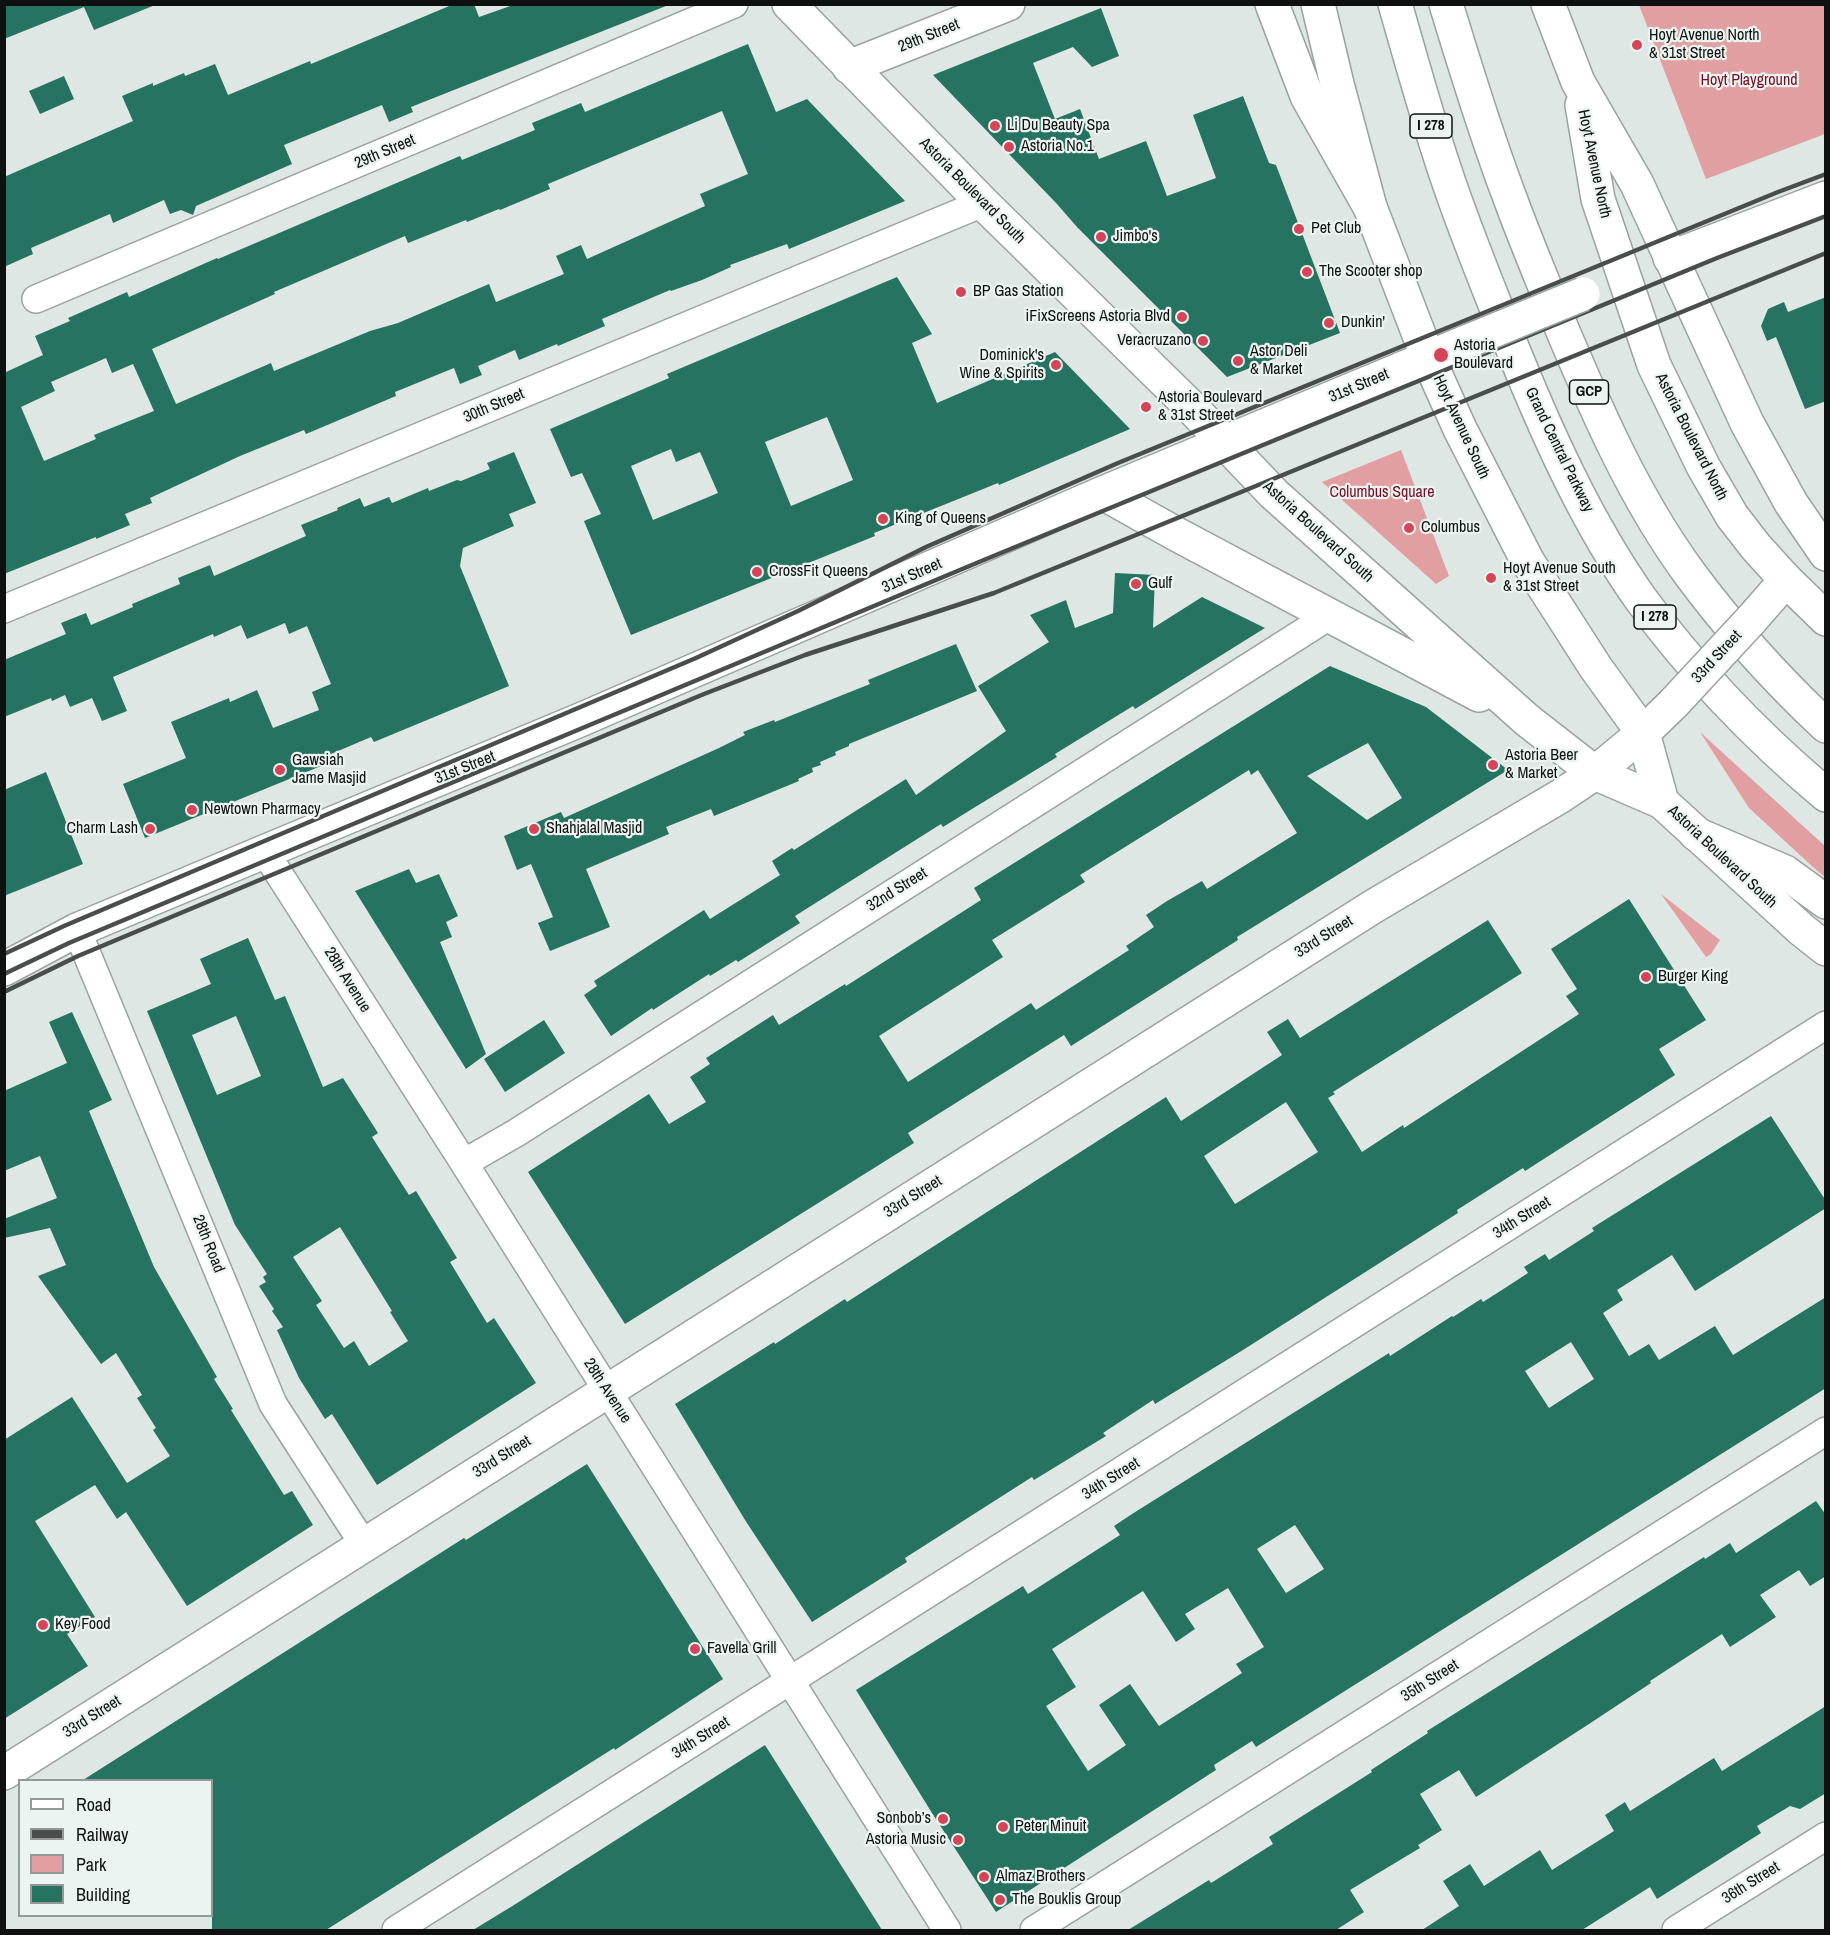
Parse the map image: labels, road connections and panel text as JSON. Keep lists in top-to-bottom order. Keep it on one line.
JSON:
{"streets":{"main road":["29th Street","I 278","Hoyt Avenue North","Astoria Boulevard South","31st Street","GCP","Hoyt Avenue South","Astoria Boulevard North","Grand Central Parkway","33rd Street"],"street":["30th Street","32nd Street","28th Avenue","34th Street","28th Road","35th Street","36th Street"]},"crossings":[["29th Street","Astoria Boulevard South"],["Hoyt Avenue North","31st Street"],["Hoyt Avenue North","Astoria Boulevard North"],["Astoria Boulevard South","31st Street"],["Astoria Boulevard South","30th Street"],["Astoria Boulevard South","Hoyt Avenue South"],["Astoria Boulevard South","33rd Street"],["31st Street","Hoyt Avenue South"],["31st Street","Astoria Boulevard North"],["31st Street","28th Avenue"],["31st Street","28th Road"],["Hoyt Avenue South","33rd Street"],["Astoria Boulevard North","33rd Street"],["33rd Street","28th Avenue"],["33rd Street","28th Road"],["32nd Street","28th Avenue"],["28th Avenue","34th Street"]],"parks":["Hoyt Playground","Columbus Square"],"places":["Hoyt Avenue North & 31st Street","Li Du Beauty Spa","Astoria No.1","Pet Club","Jimbo's","The Scooter shop","BP Gas Station","iFixScreens Astoria Blvd","Dunkin'","Veracruzano","Astoria Boulevard","Astor Deli & Market","Dominick's Wine & Spirits","Astoria Boulevard & 31st Street","King of Queens","Columbus","CrossFit Queens","Hoyt Avenue South & 31st Street","Gulf","Astoria Beer & Market","Gawsiah Jame Masjid","Newtown Pharmacy","Charm Lash","Shahjalal Masjid","Burger King","Key Food","Favella Grill","Sonbob’s","Peter Minuit","Astoria Music","Almaz Brothers","The Bouklis Group"],"legend":["Road","Railway","Park","Building"]}
